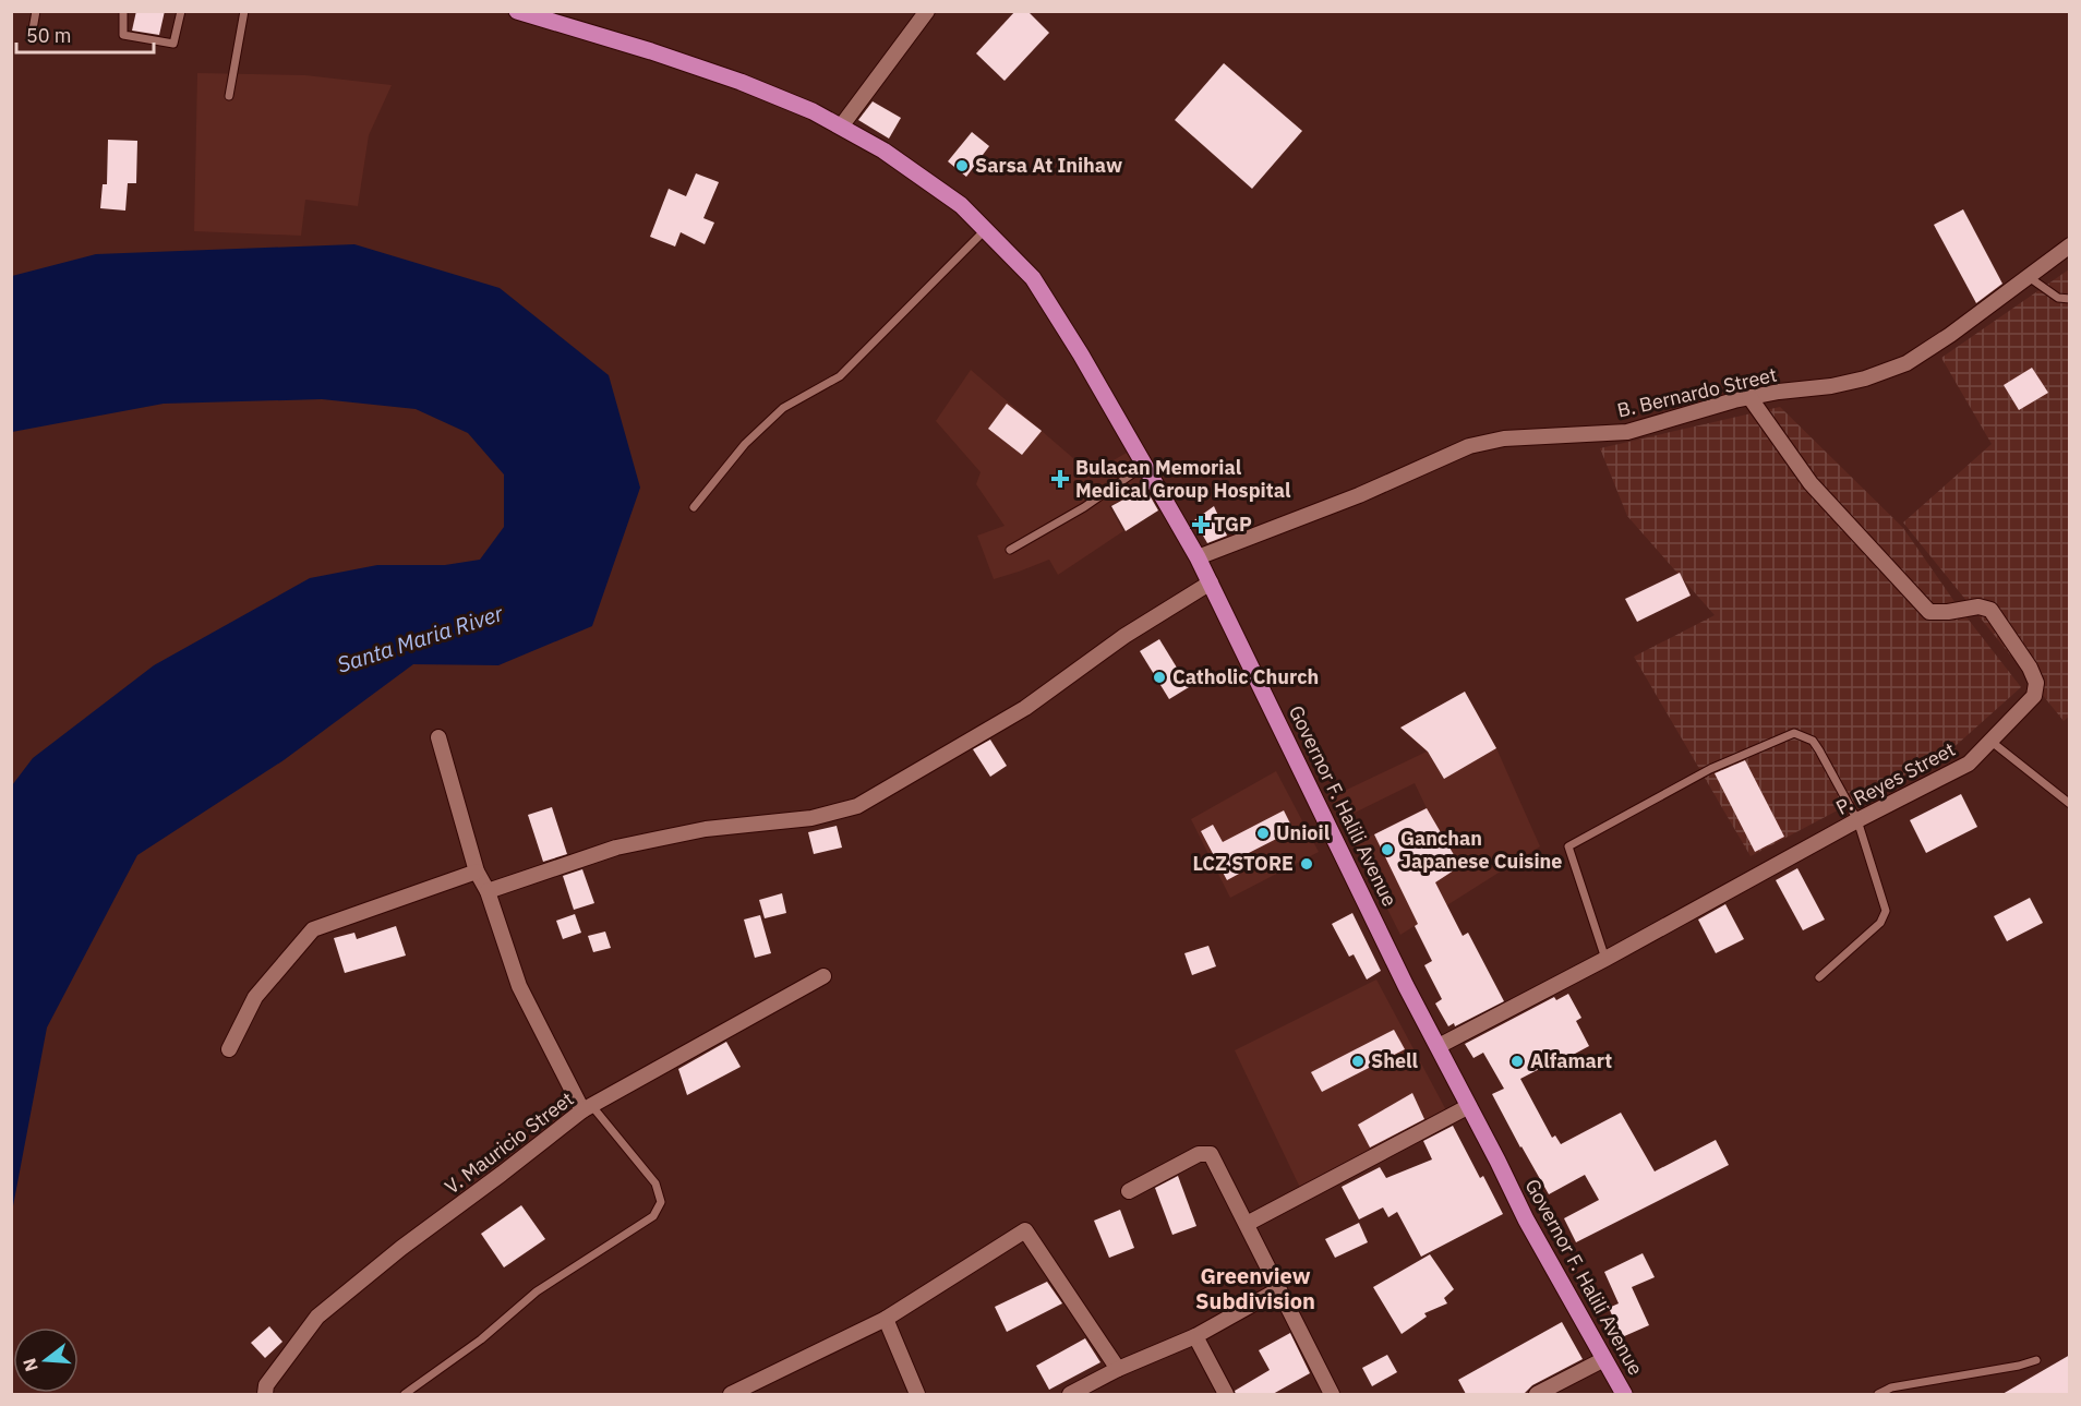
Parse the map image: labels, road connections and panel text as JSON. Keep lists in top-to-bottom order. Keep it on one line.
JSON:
{"streets":{"main road":["Governor F. Halili Avenue"],"street":["B. Bernardo Street","P. Reyes Street","V. Mauricio Street"]},"crossings":[["B. Bernardo Street","P. Reyes Street"],["B. Bernardo Street","Governor F. Halili Avenue"],["P. Reyes Street","Governor F. Halili Avenue"]],"districts":["Greenview Subdivision"],"water":["Santa Maria River"],"places":{"other":["Sarsa At Inihaw","Catholic Church","Unioil","Ganchan Japanese Cuisine","LCZ STORE","Shell","Alfamart"],"health":["Bulacan Memorial Medical Group Hospital","TGP"]},"scale_bar":"50 m","north":"left"}
